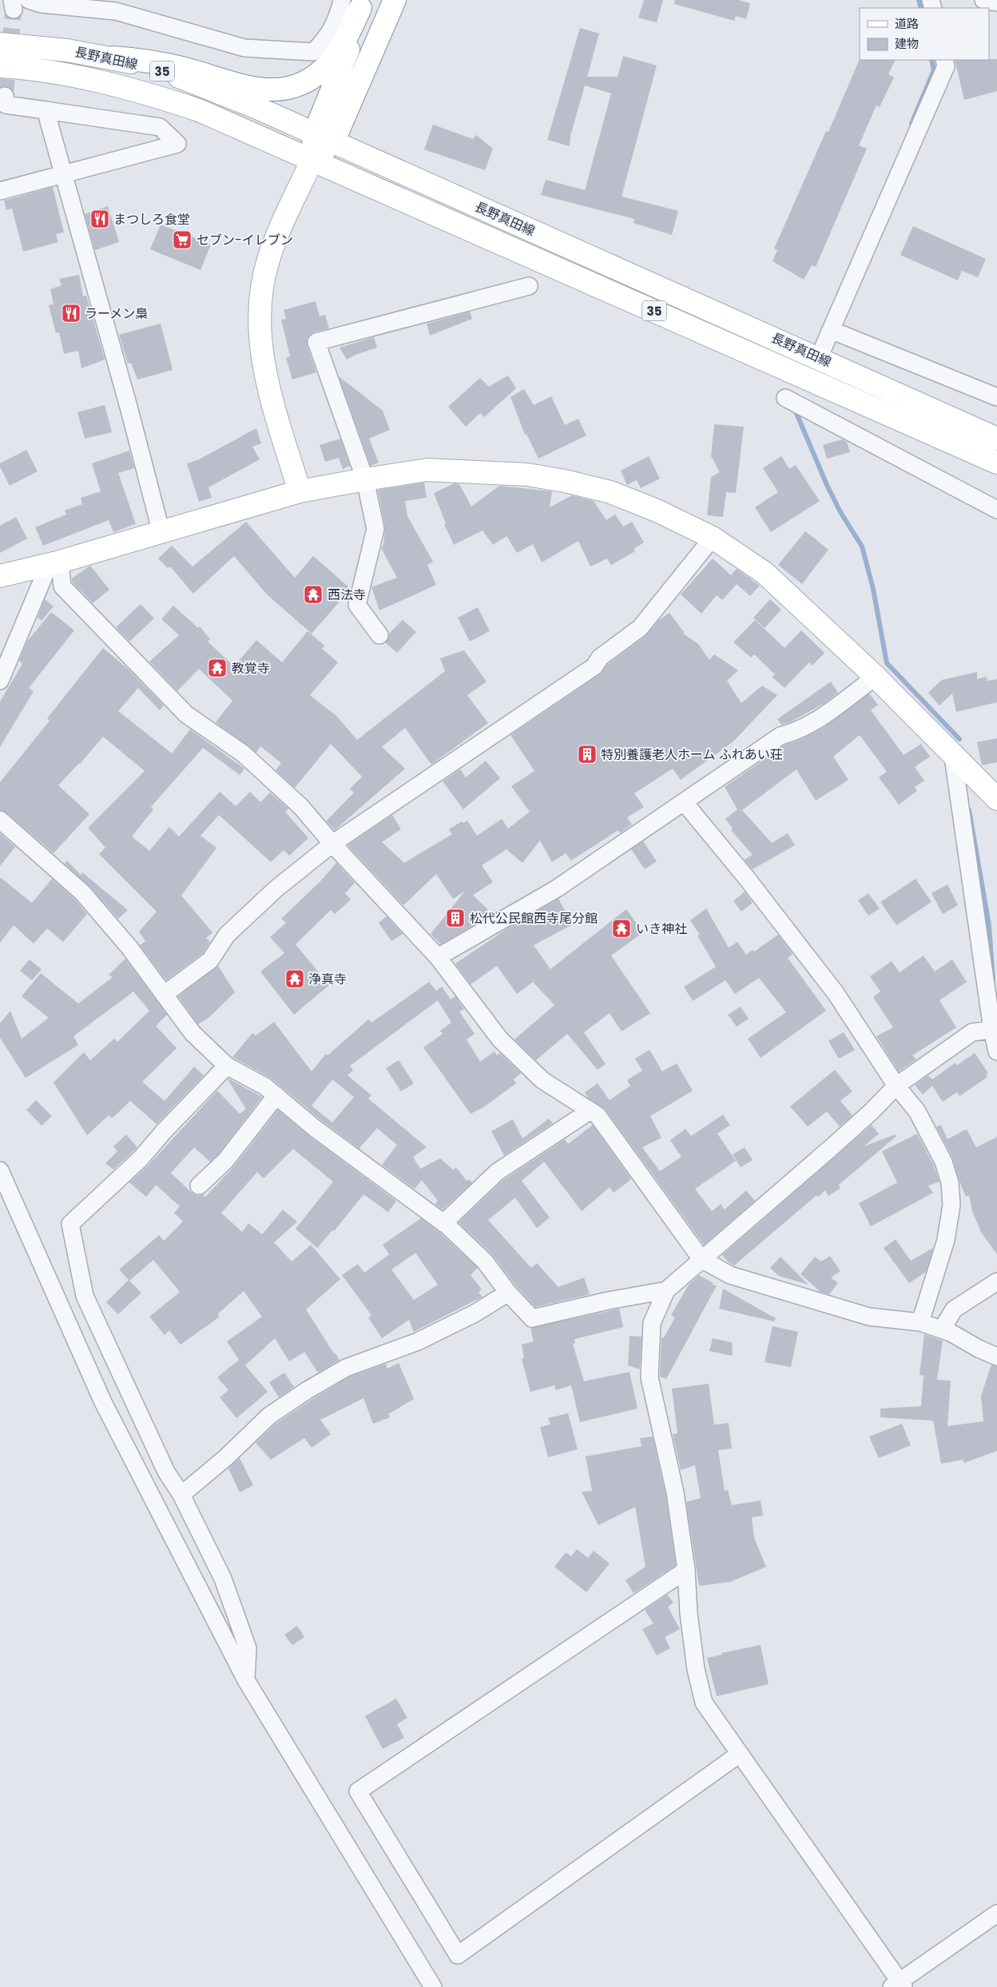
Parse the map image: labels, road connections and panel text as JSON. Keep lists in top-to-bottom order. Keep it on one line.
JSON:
{"streets":{"main road":["長野真田線","35"]},"places":{"restaurant":["まつしろ食堂","ラーメン梟"],"supermarket":["セブン-イレブン"],"temple":["西法寺","教覚寺","いき神社","浄真寺"],"building":["特別養護老人ホーム ふれあい荘","松代公民館西寺尾分館"]},"legend":["道路","建物"]}
